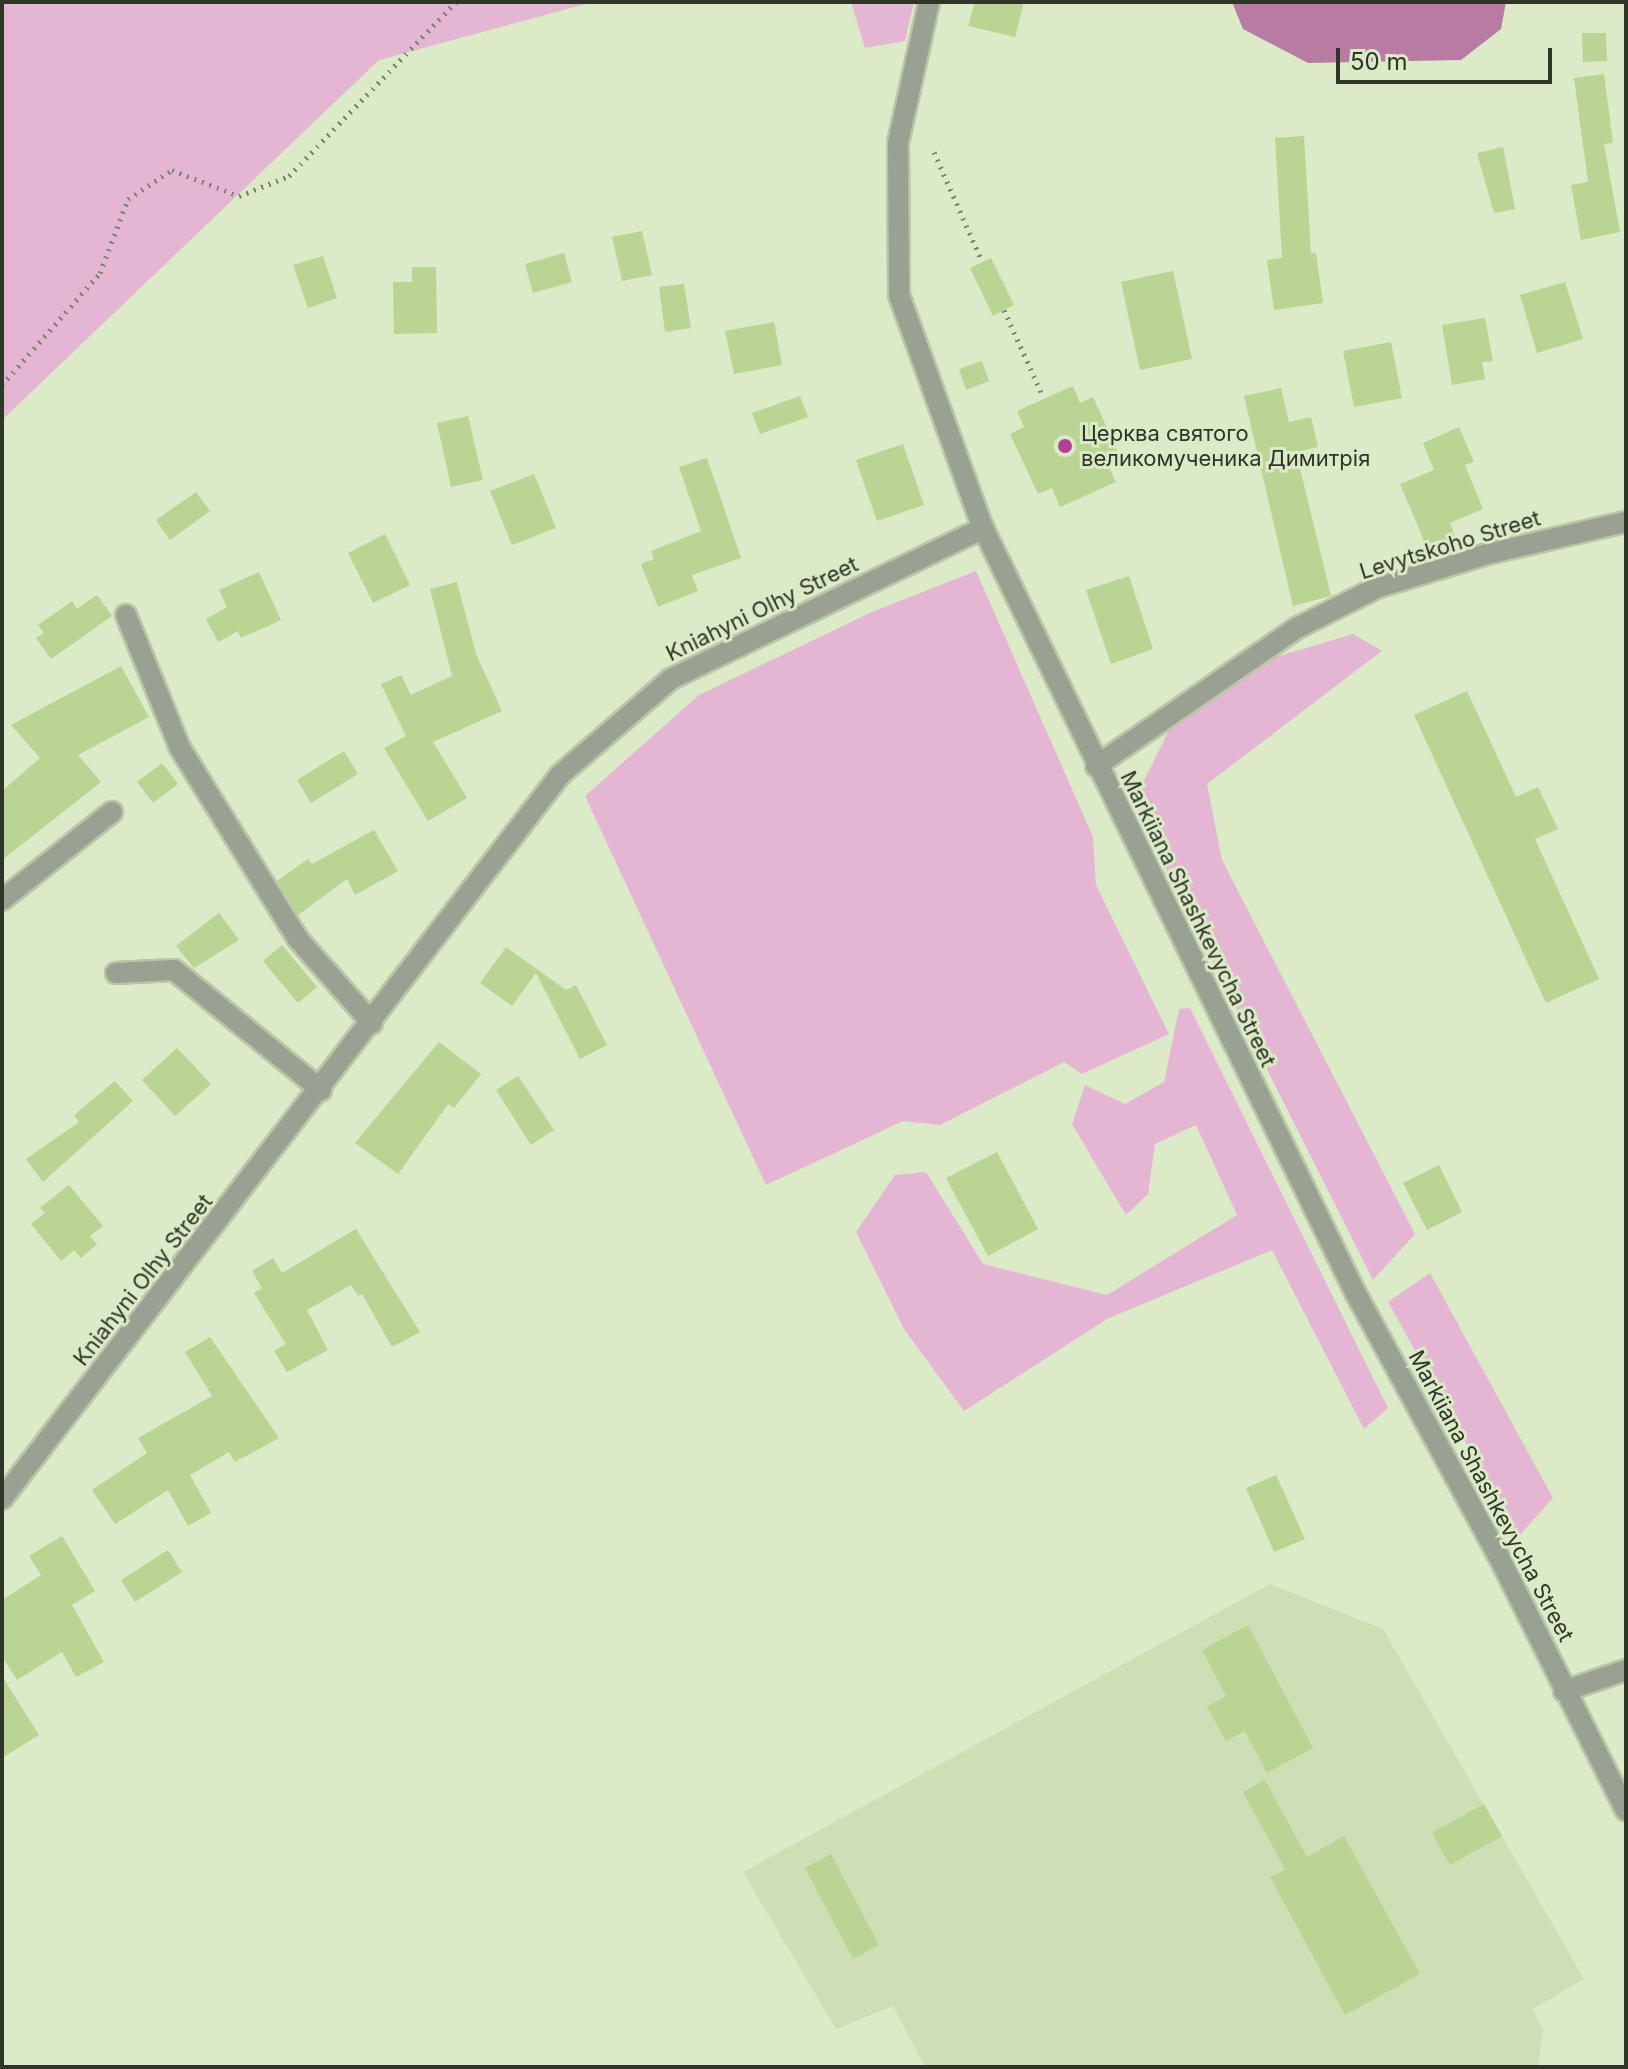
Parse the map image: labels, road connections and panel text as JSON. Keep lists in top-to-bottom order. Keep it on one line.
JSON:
{"streets":{"street":["Levytskoho Street","Kniahyni Olhy Street","Markiiana Shashkevycha Street"]},"crossings":[["Levytskoho Street","Markiiana Shashkevycha Street"],["Kniahyni Olhy Street","Markiiana Shashkevycha Street"]],"places":["Церква святого великомученика Димитрія"],"scale_bar":"50 m"}
